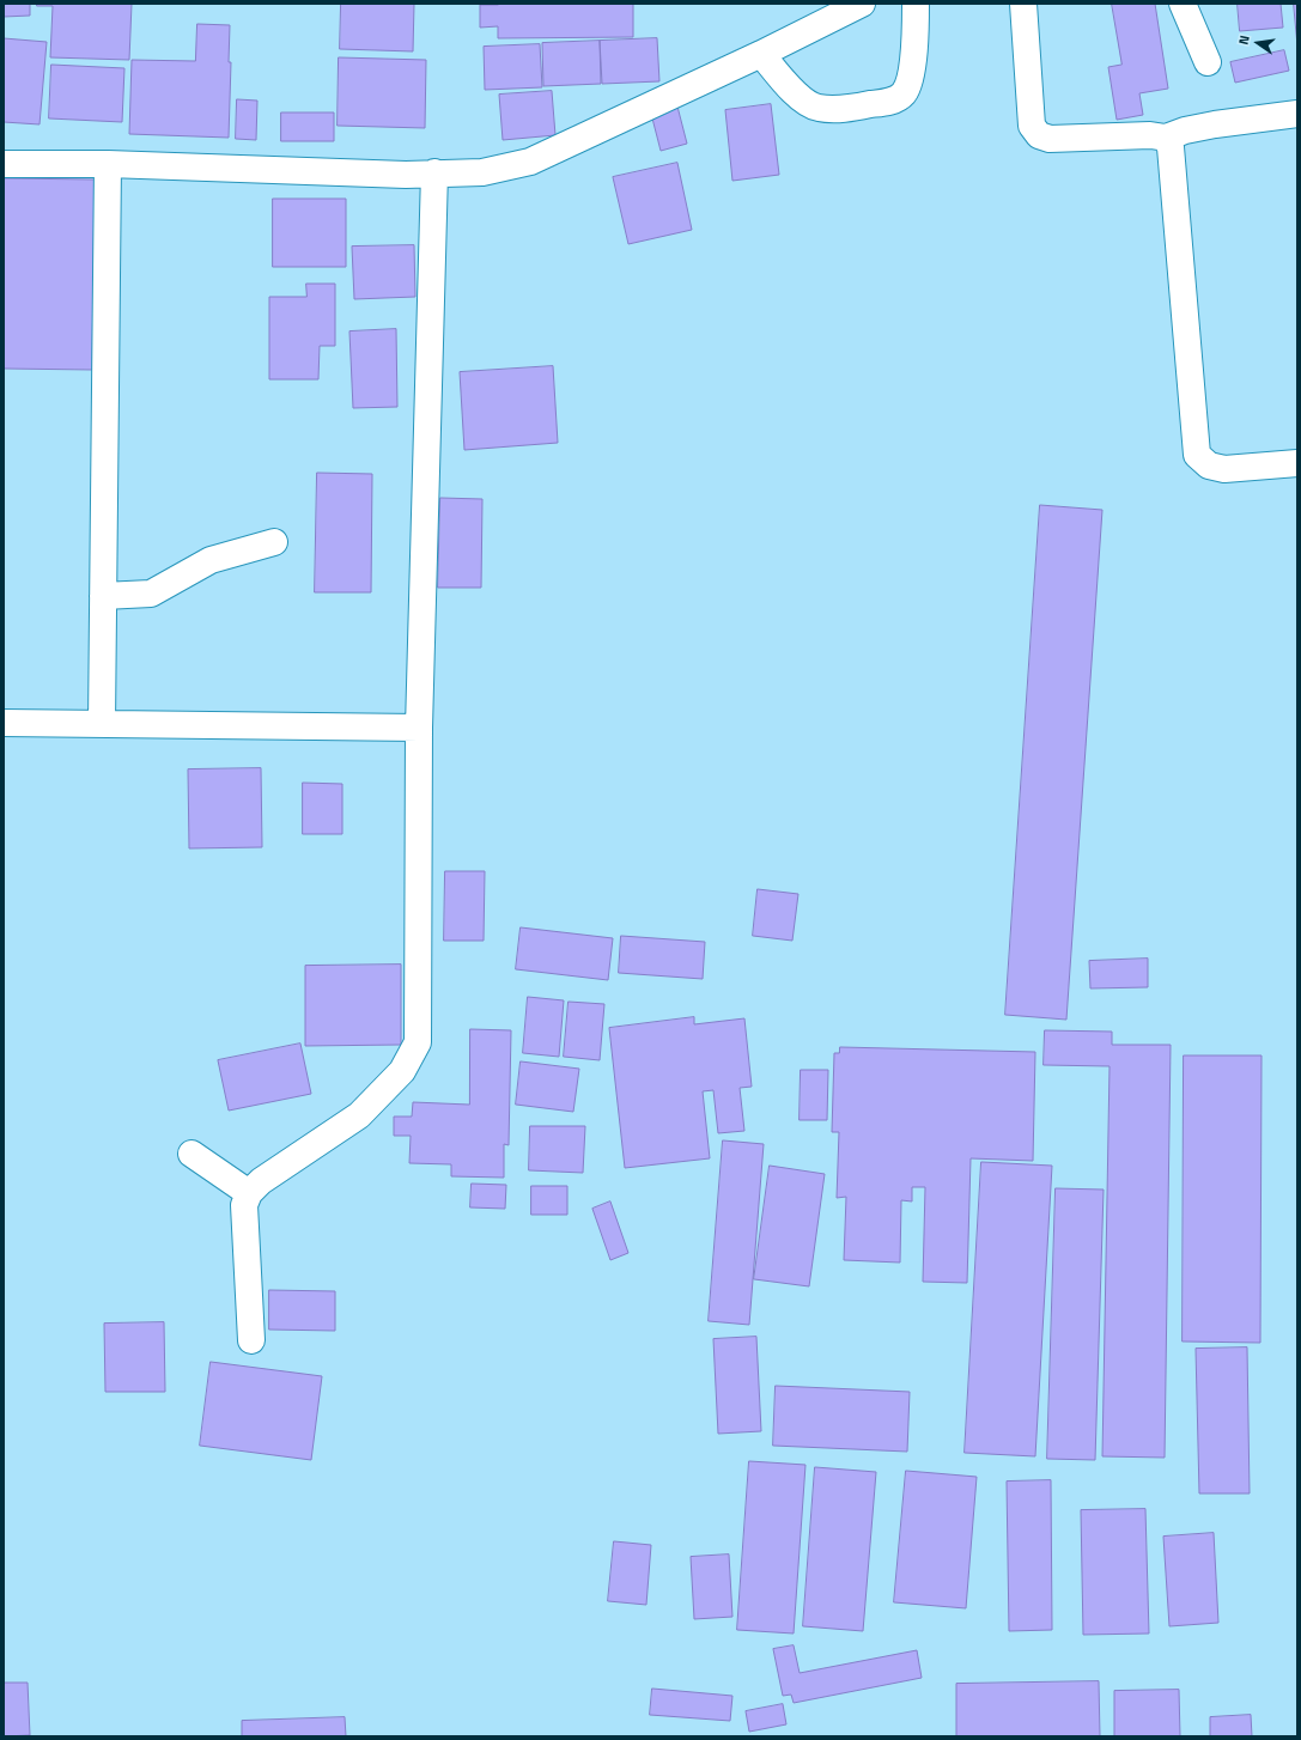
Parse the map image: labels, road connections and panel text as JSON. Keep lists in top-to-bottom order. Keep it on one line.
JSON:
{"north":"left"}
